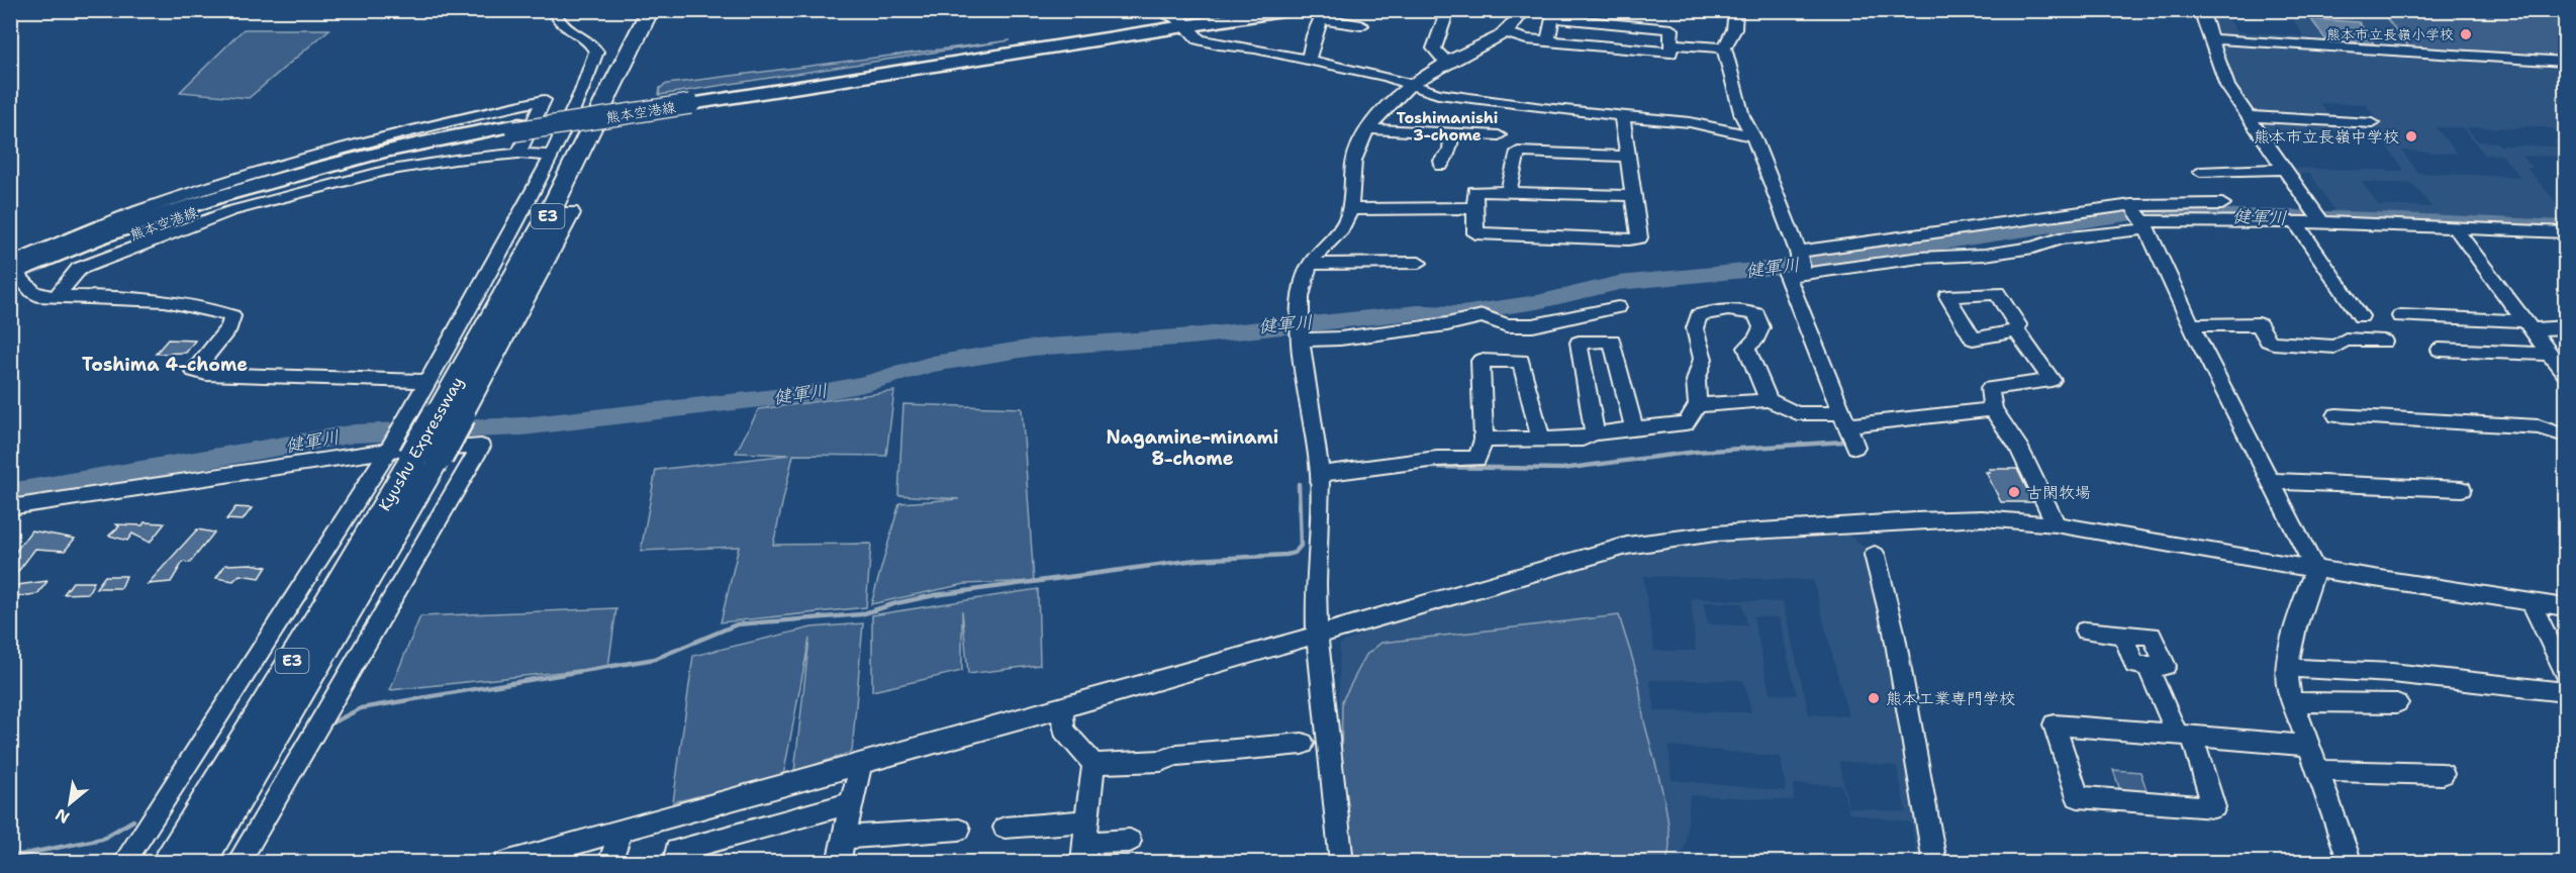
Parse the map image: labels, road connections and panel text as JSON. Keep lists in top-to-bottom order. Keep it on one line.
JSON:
{"streets":{"highway":["E3","Kyushu Expressway"],"main road":["熊本空港線"]},"districts":["Toshimanishi 3-chome","Toshima 4-chome","Nagamine-minami 8-chome"],"water":["健軍川"],"places":["熊本市立長嶺小学校","熊本市立長嶺中学校","古閑牧場","熊本工業専門学校"],"north":"bottom left"}
